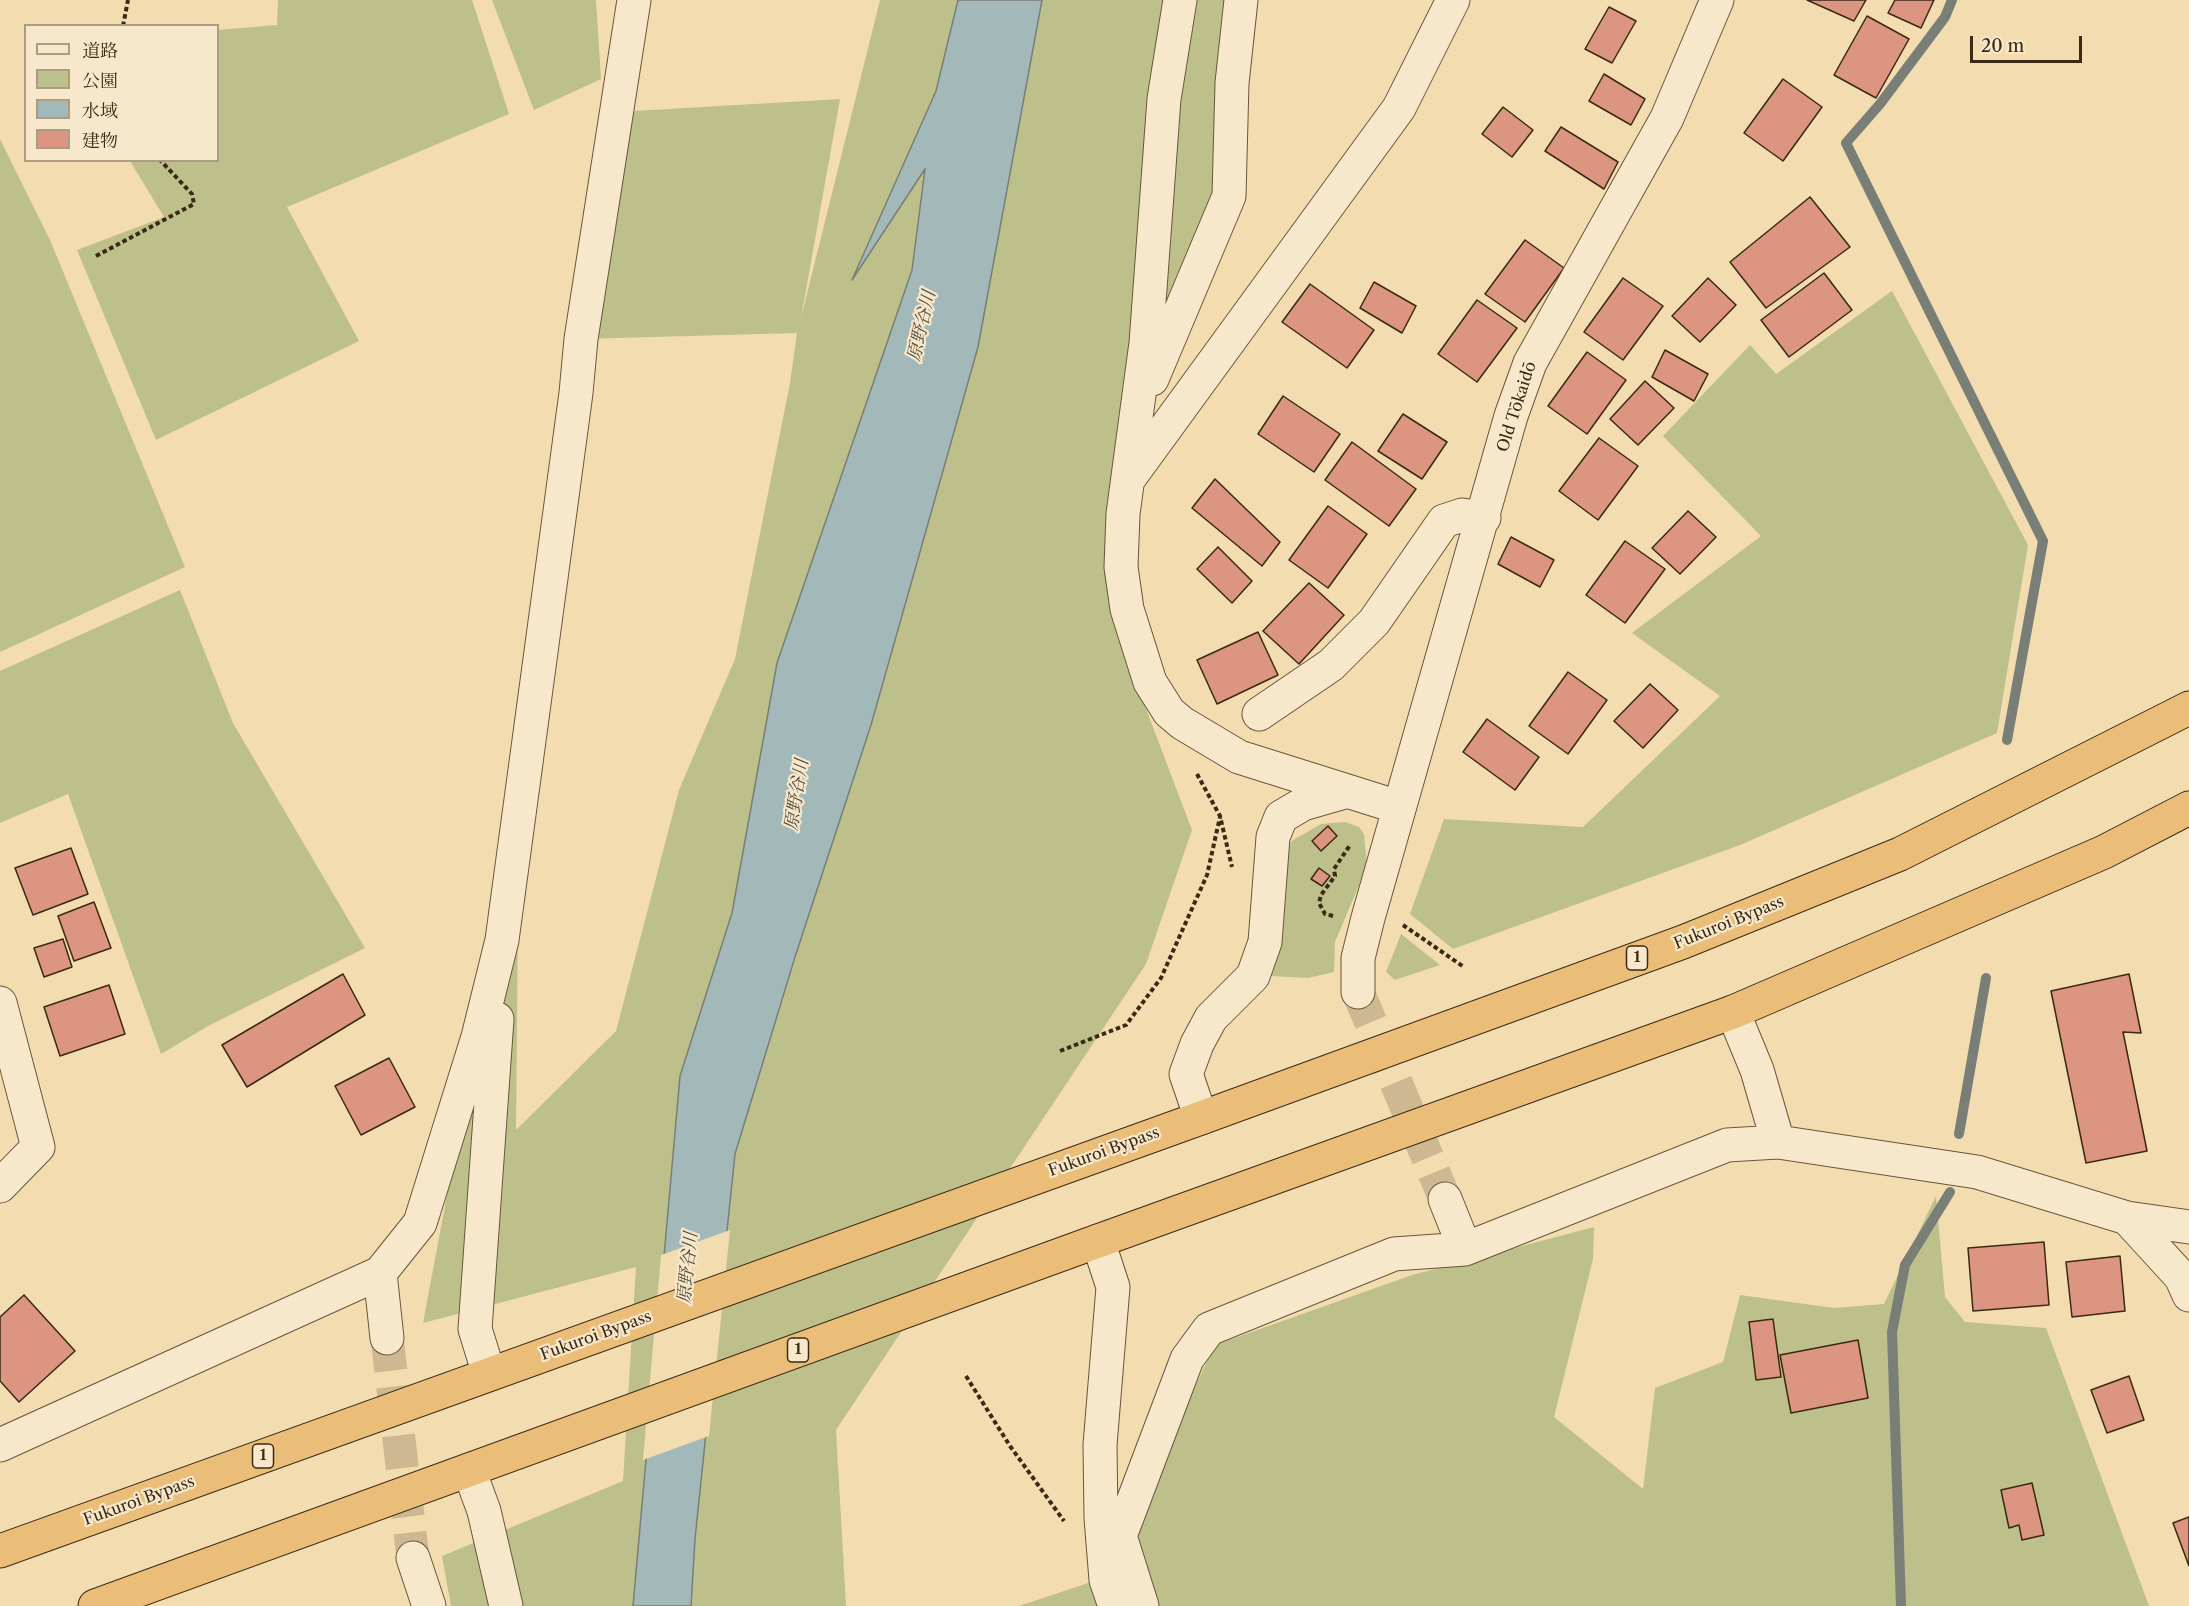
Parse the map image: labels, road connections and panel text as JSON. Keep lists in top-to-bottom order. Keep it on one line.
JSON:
{"streets":{"highway":["Fukuroi Bypass","1"],"street":["Old Tōkaidō"]},"water":["原野谷川"],"legend":["道路","公園","水域","建物"],"scale_bar":"20 m"}
